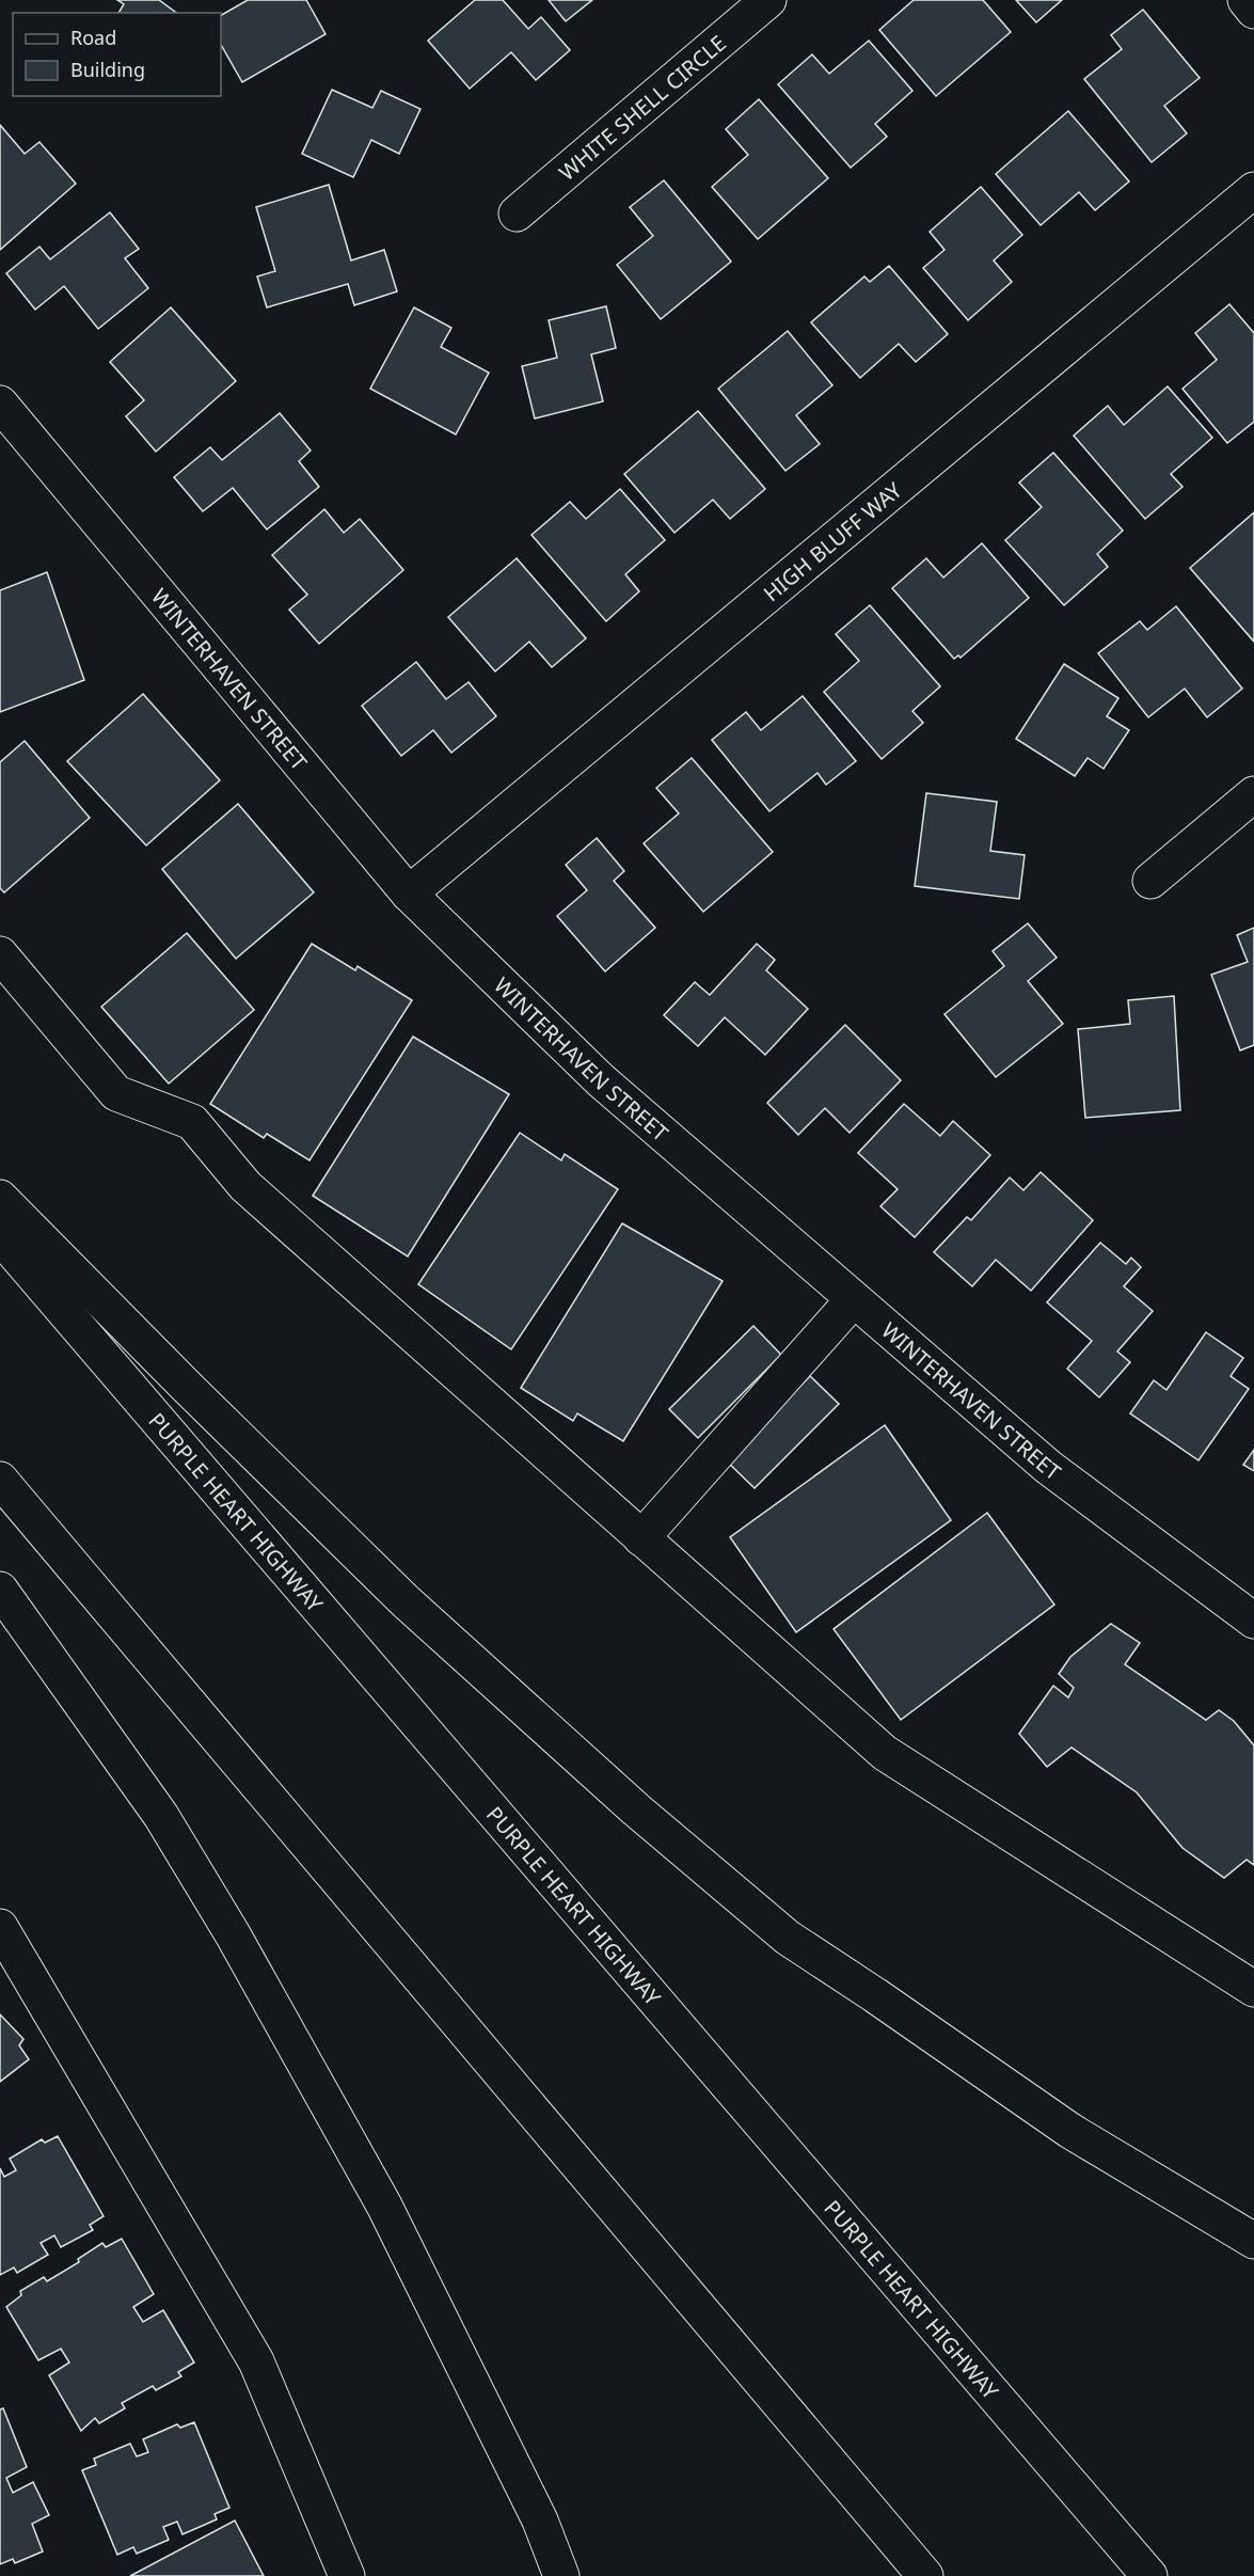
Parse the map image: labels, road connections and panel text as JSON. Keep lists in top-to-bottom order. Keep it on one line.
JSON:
{"streets":{"main road":["WHITE SHELL CIRCLE","HIGH BLUFF WAY","WINTERHAVEN STREET","PURPLE HEART HIGHWAY"]},"crossings":[["HIGH BLUFF WAY","WINTERHAVEN STREET"]],"legend":["Road","Building"]}
